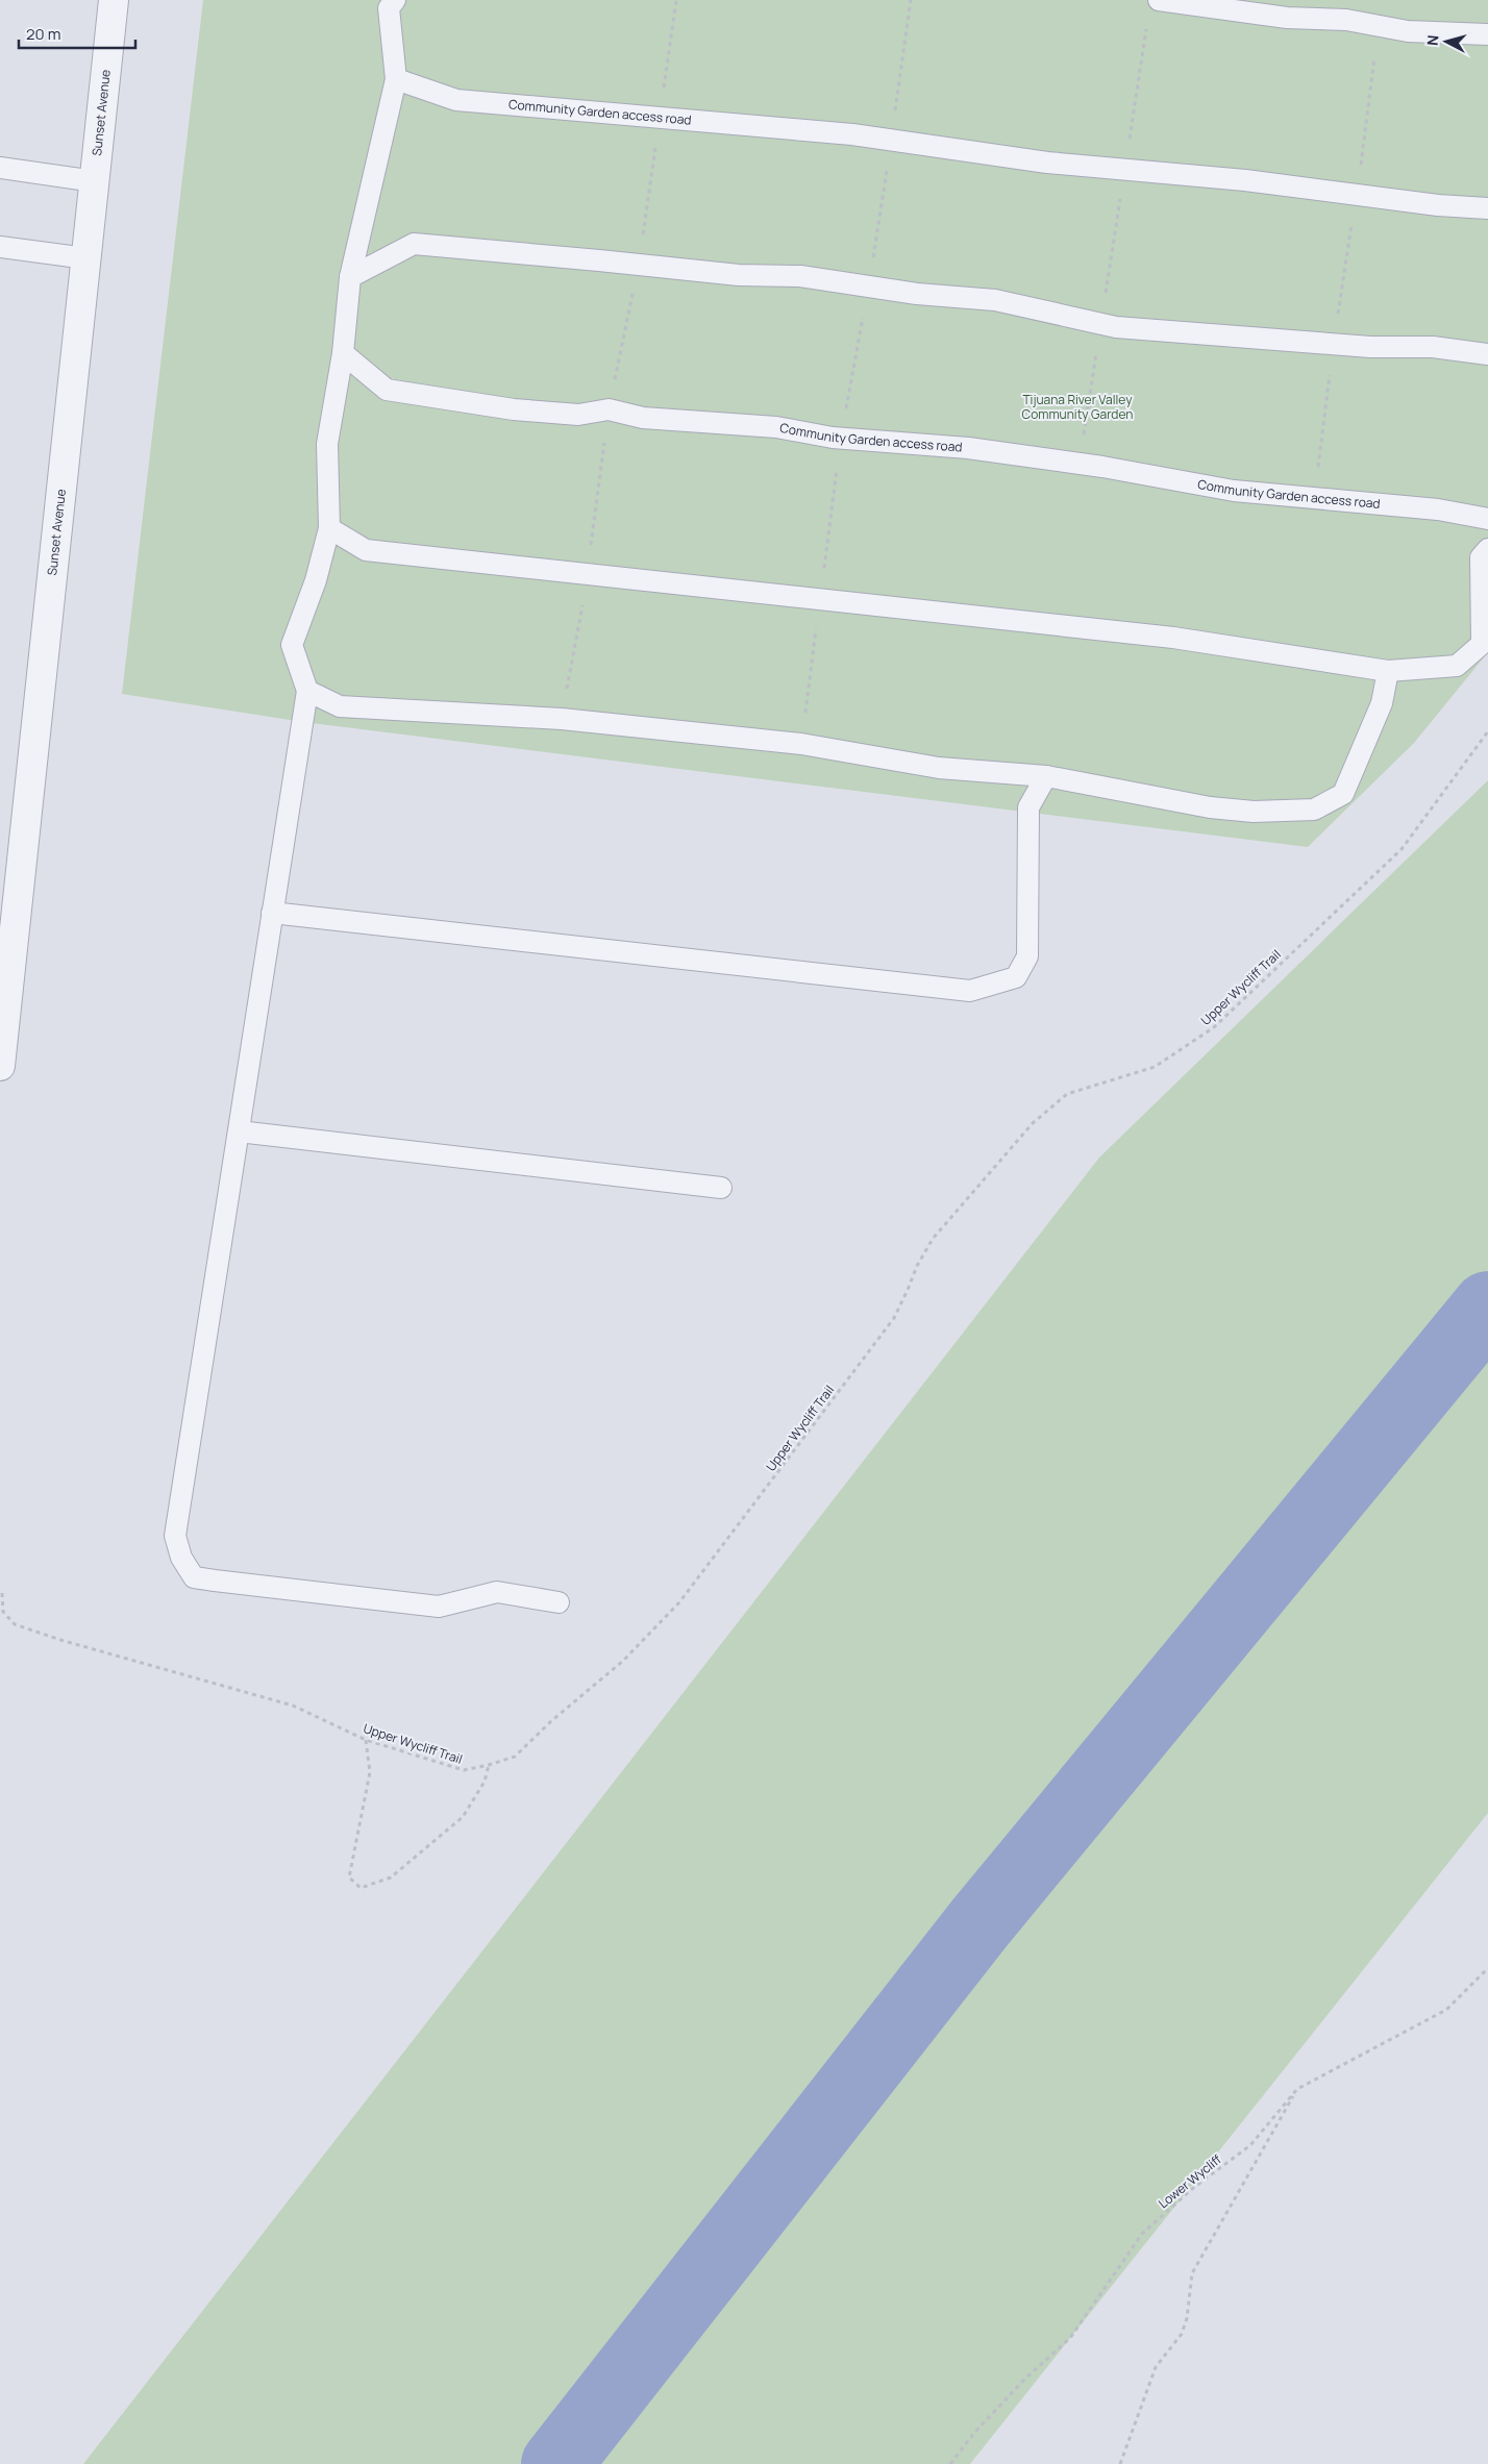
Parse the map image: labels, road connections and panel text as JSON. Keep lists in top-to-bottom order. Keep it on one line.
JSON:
{"streets":{"street":["Sunset Avenue"],"lane":["Community Garden access road"],"path":["Upper Wycliff Trail","Lower Wycliff"]},"parks":["Tijuana River Valley Community Garden"],"scale_bar":"20 m","north":"left"}
